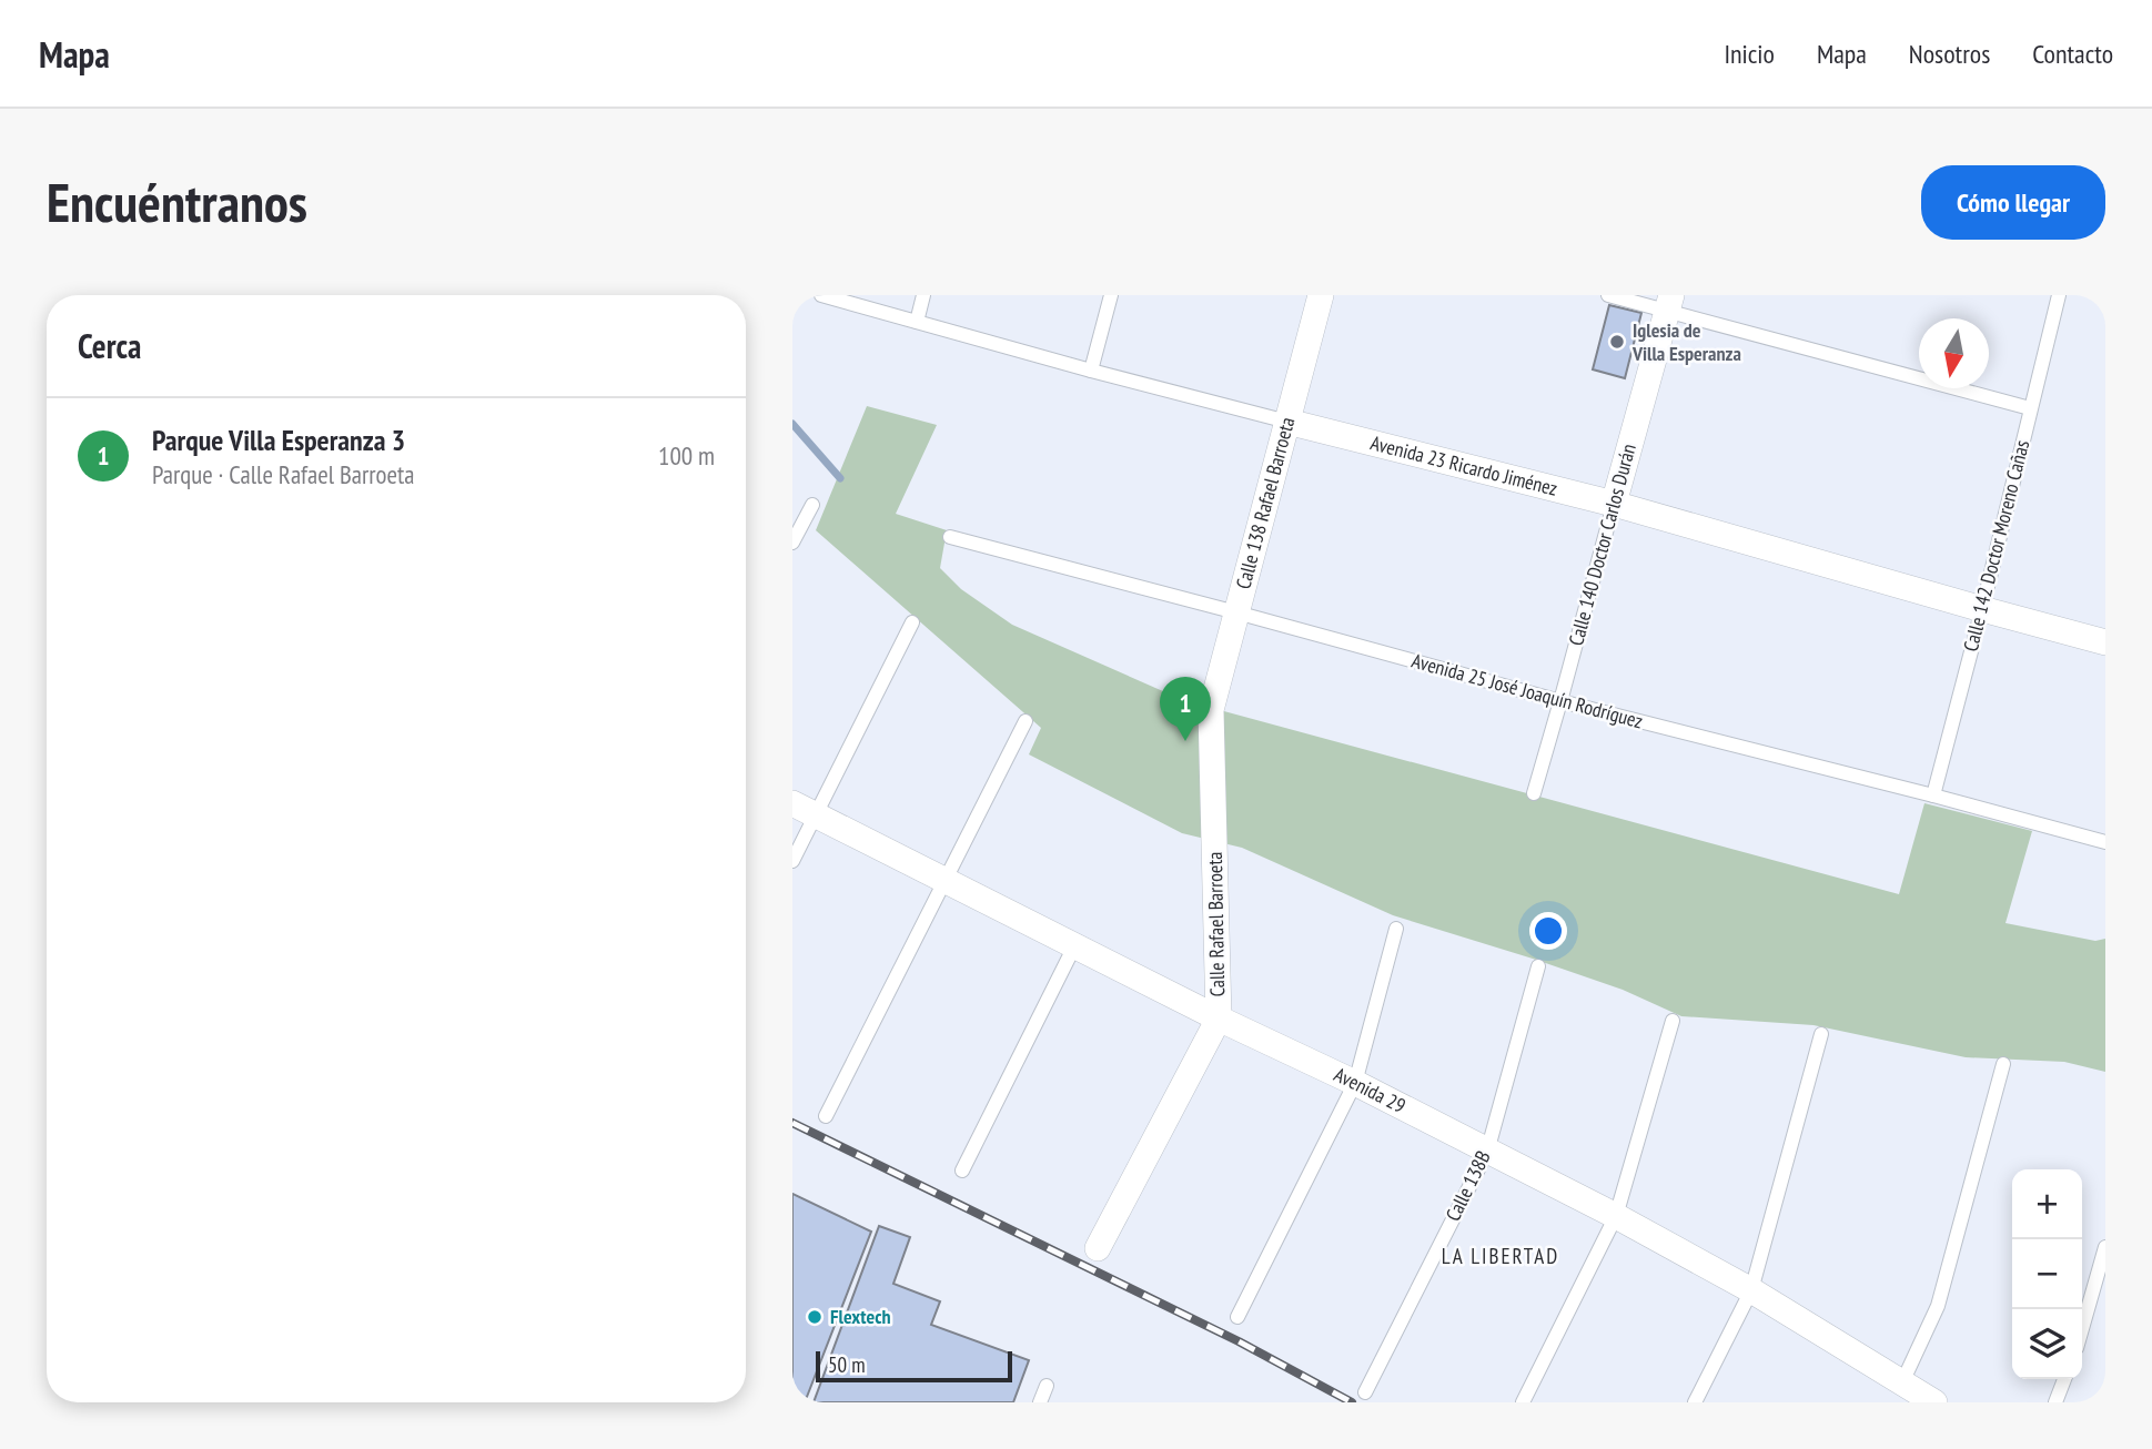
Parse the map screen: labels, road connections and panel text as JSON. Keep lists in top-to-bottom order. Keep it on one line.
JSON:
{"streets":{"street":["Avenida 23 Ricardo Jiménez","Calle 138 Rafael Barroeta","Calle 140 Doctor Carlos Durán","Calle Rafael Barroeta","Avenida 29"],"lane":["Calle 142 Doctor Moreno Cañas","Avenida 25 José Joaquín Rodríguez","Calle 138B"]},"crossings":[["Avenida 23 Ricardo Jiménez","Calle 138 Rafael Barroeta"],["Avenida 23 Ricardo Jiménez","Calle 140 Doctor Carlos Durán"],["Avenida 23 Ricardo Jiménez","Calle 142 Doctor Moreno Cañas"],["Calle 138 Rafael Barroeta","Avenida 25 José Joaquín Rodríguez"],["Calle 138 Rafael Barroeta","Calle Rafael Barroeta"],["Calle 140 Doctor Carlos Durán","Avenida 25 José Joaquín Rodríguez"],["Calle 142 Doctor Moreno Cañas","Avenida 25 José Joaquín Rodríguez"],["Calle Rafael Barroeta","Avenida 29"],["Avenida 29","Calle 138B"]],"districts":["LA LIBERTAD"],"places":["Iglesia de Villa Esperanza","Flextech"],"scale_bar":"50 m","north":"bottom","page":{"header":"Mapa","nav":["Inicio","Mapa","Nosotros","Contacto"],"buttons":"Cómo llegar","title":"Encuéntranos","heading":"Cerca","list":[{"mark":"1","name":"Parque Villa Esperanza 3","note":"Parque · Calle Rafael Barroeta","value":"100 m"}],"pins":"1","map_buttons":["+","−"],"scale":"50 m"}}
